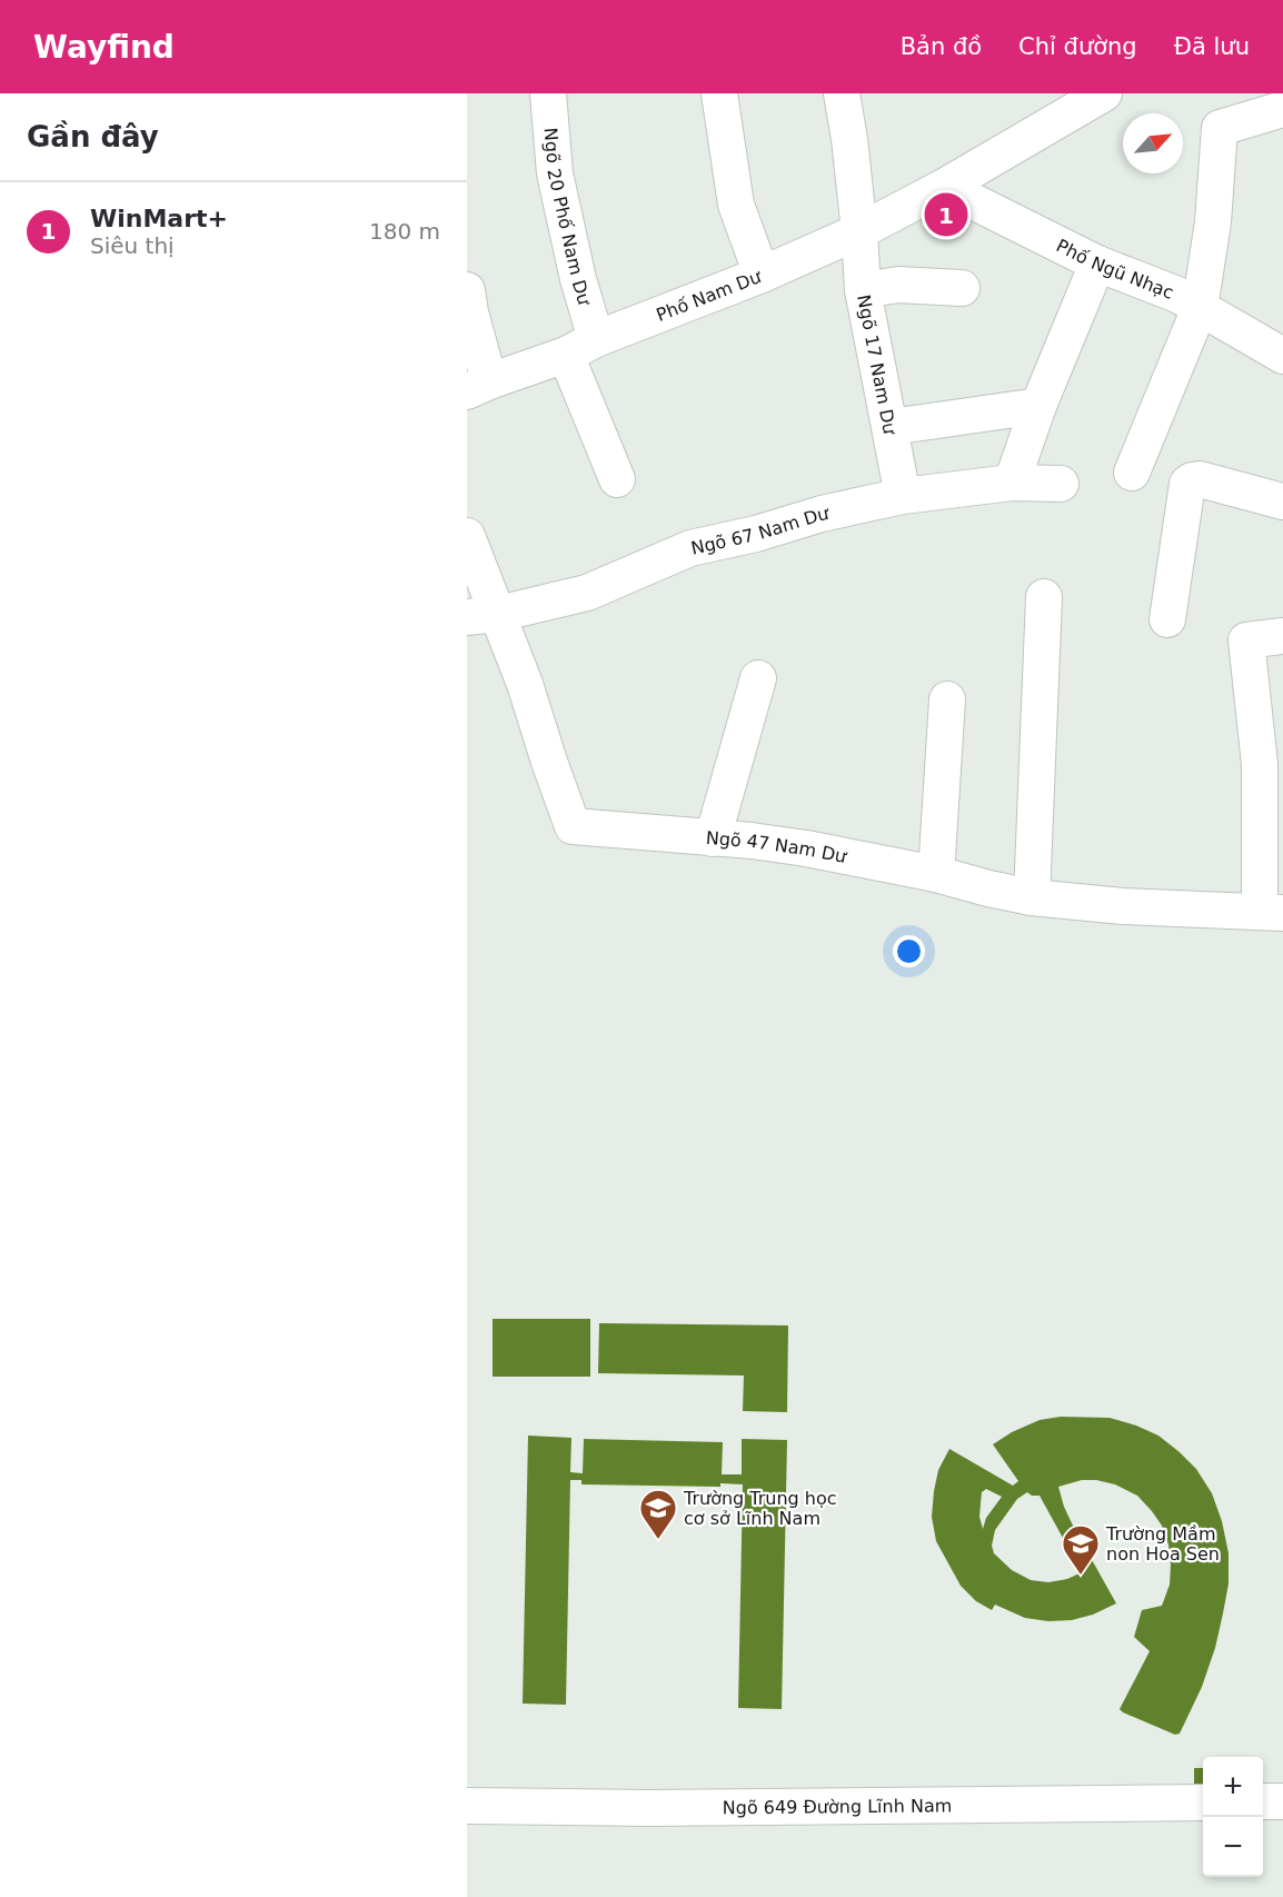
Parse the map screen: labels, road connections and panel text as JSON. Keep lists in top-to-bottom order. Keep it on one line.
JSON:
{"streets":{"street":["Ngõ 20 Phố Nam Dư","Phố Ngũ Nhạc","Phố Nam Dư","Ngõ 17 Nam Dư","Ngõ 67 Nam Dư","Ngõ 47 Nam Dư","Ngõ 649 Đường Lĩnh Nam"]},"crossings":[["Ngõ 20 Phố Nam Dư","Phố Nam Dư"],["Phố Ngũ Nhạc","Phố Nam Dư"],["Phố Nam Dư","Ngõ 17 Nam Dư"],["Ngõ 17 Nam Dư","Ngõ 67 Nam Dư"],["Ngõ 67 Nam Dư","Ngõ 47 Nam Dư"]],"places":{"school or university":["Trường Trung học cơ sở Lĩnh Nam","Trường Mầm non Hoa Sen"]},"north":"top right","page":{"header":"Wayfind","nav":["Bản đồ","Chỉ đường","Đã lưu"],"heading":"Gần đây","list":[{"mark":"1","name":"WinMart+","note":"Siêu thị","value":"180 m"}],"pins":"1","map_buttons":["+","−"]}}
